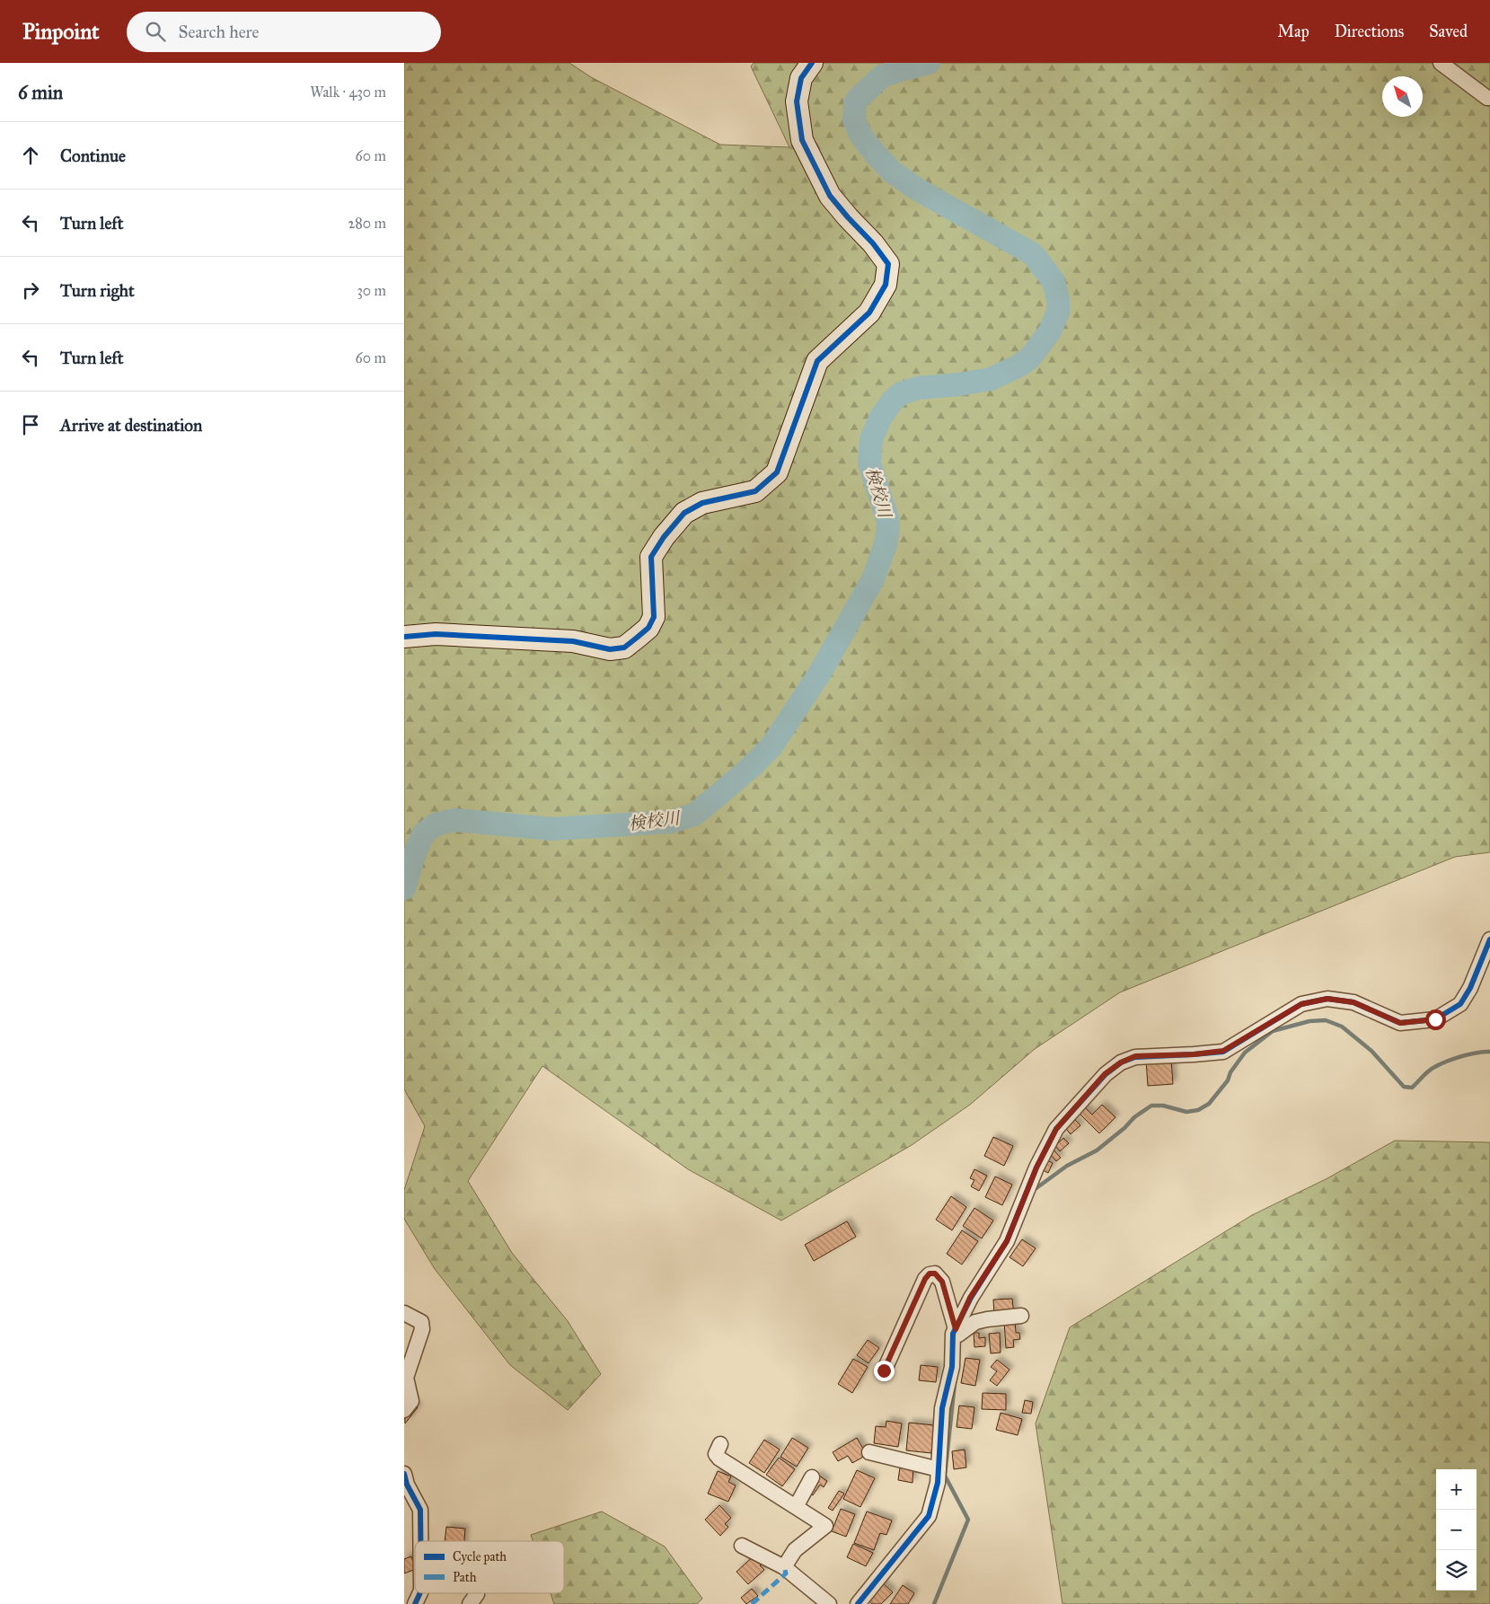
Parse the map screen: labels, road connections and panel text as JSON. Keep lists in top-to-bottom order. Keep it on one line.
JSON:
{"water":["検校川"],"legend":["Cycle path","Path"],"north":"top left","page":{"header":"Pinpoint","search":"Search here","nav":["Map","Directions","Saved"],"heading":["6 min","Walk · 430 m"],"list":[["Continue","60 m"],["Turn left","280 m"],["Turn right","30 m"],["Turn left","60 m"],"Arrive at destination"],"map_buttons":["+","−"]}}
